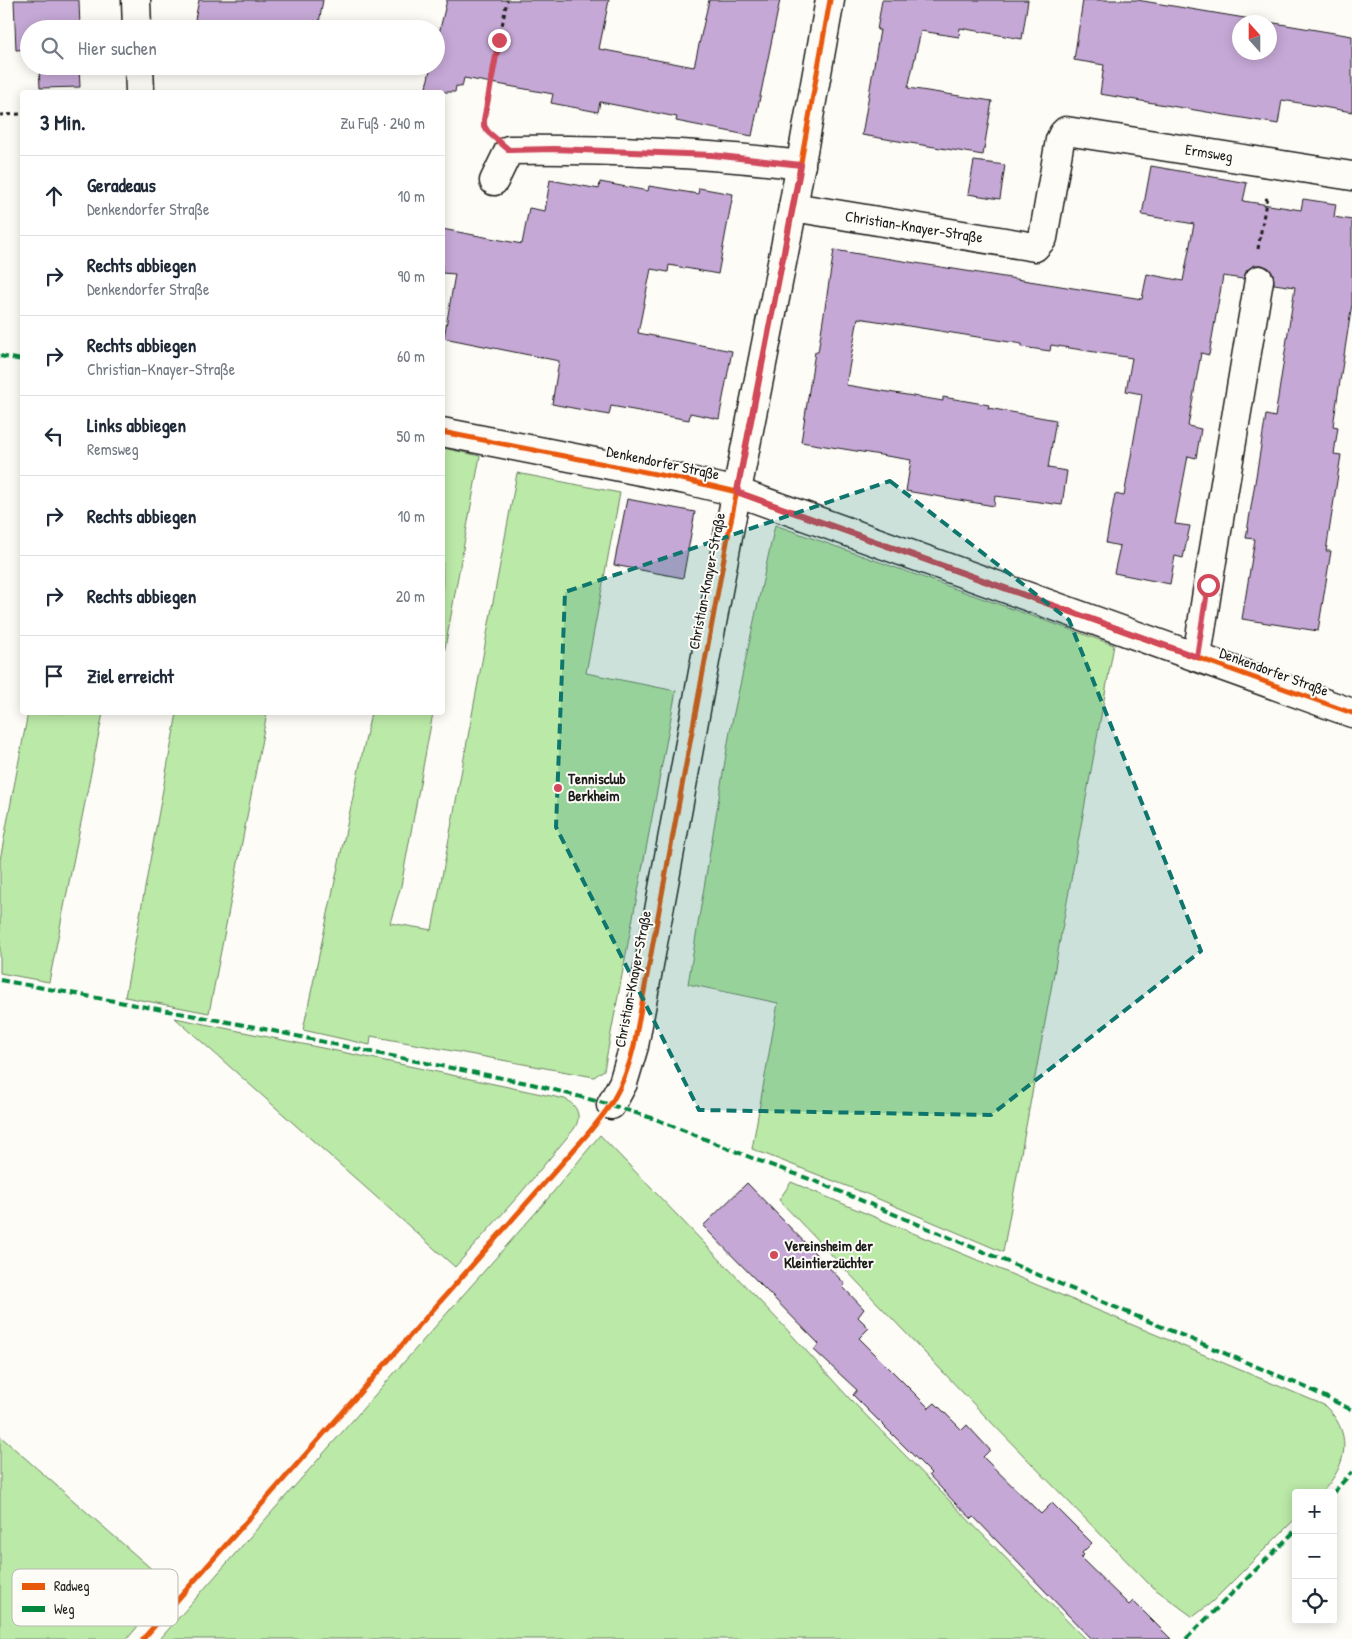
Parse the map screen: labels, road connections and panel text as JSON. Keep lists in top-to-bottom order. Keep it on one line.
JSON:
{"streets":{"street":["Ermsweg","Christian-Knayer-Straße","Denkendorfer Straße"]},"crossings":[["Ermsweg","Christian-Knayer-Straße"],["Christian-Knayer-Straße","Denkendorfer Straße"]],"places":["Tennisclub Berkheim","Vereinsheim der Kleintierzüchter"],"legend":["Radweg","Weg"],"north":"top","page":{"search":"Hier suchen","heading":["3 Min.","Zu Fuß · 240 m"],"list":[["Geradeaus","Denkendorfer Straße","10 m"],["Rechts abbiegen","Denkendorfer Straße","90 m"],["Rechts abbiegen","Christian-Knayer-Straße","60 m"],["Links abbiegen","Remsweg","50 m"],["Rechts abbiegen","10 m"],["Rechts abbiegen","20 m"],"Ziel erreicht"],"map_buttons":["+","−"]}}
